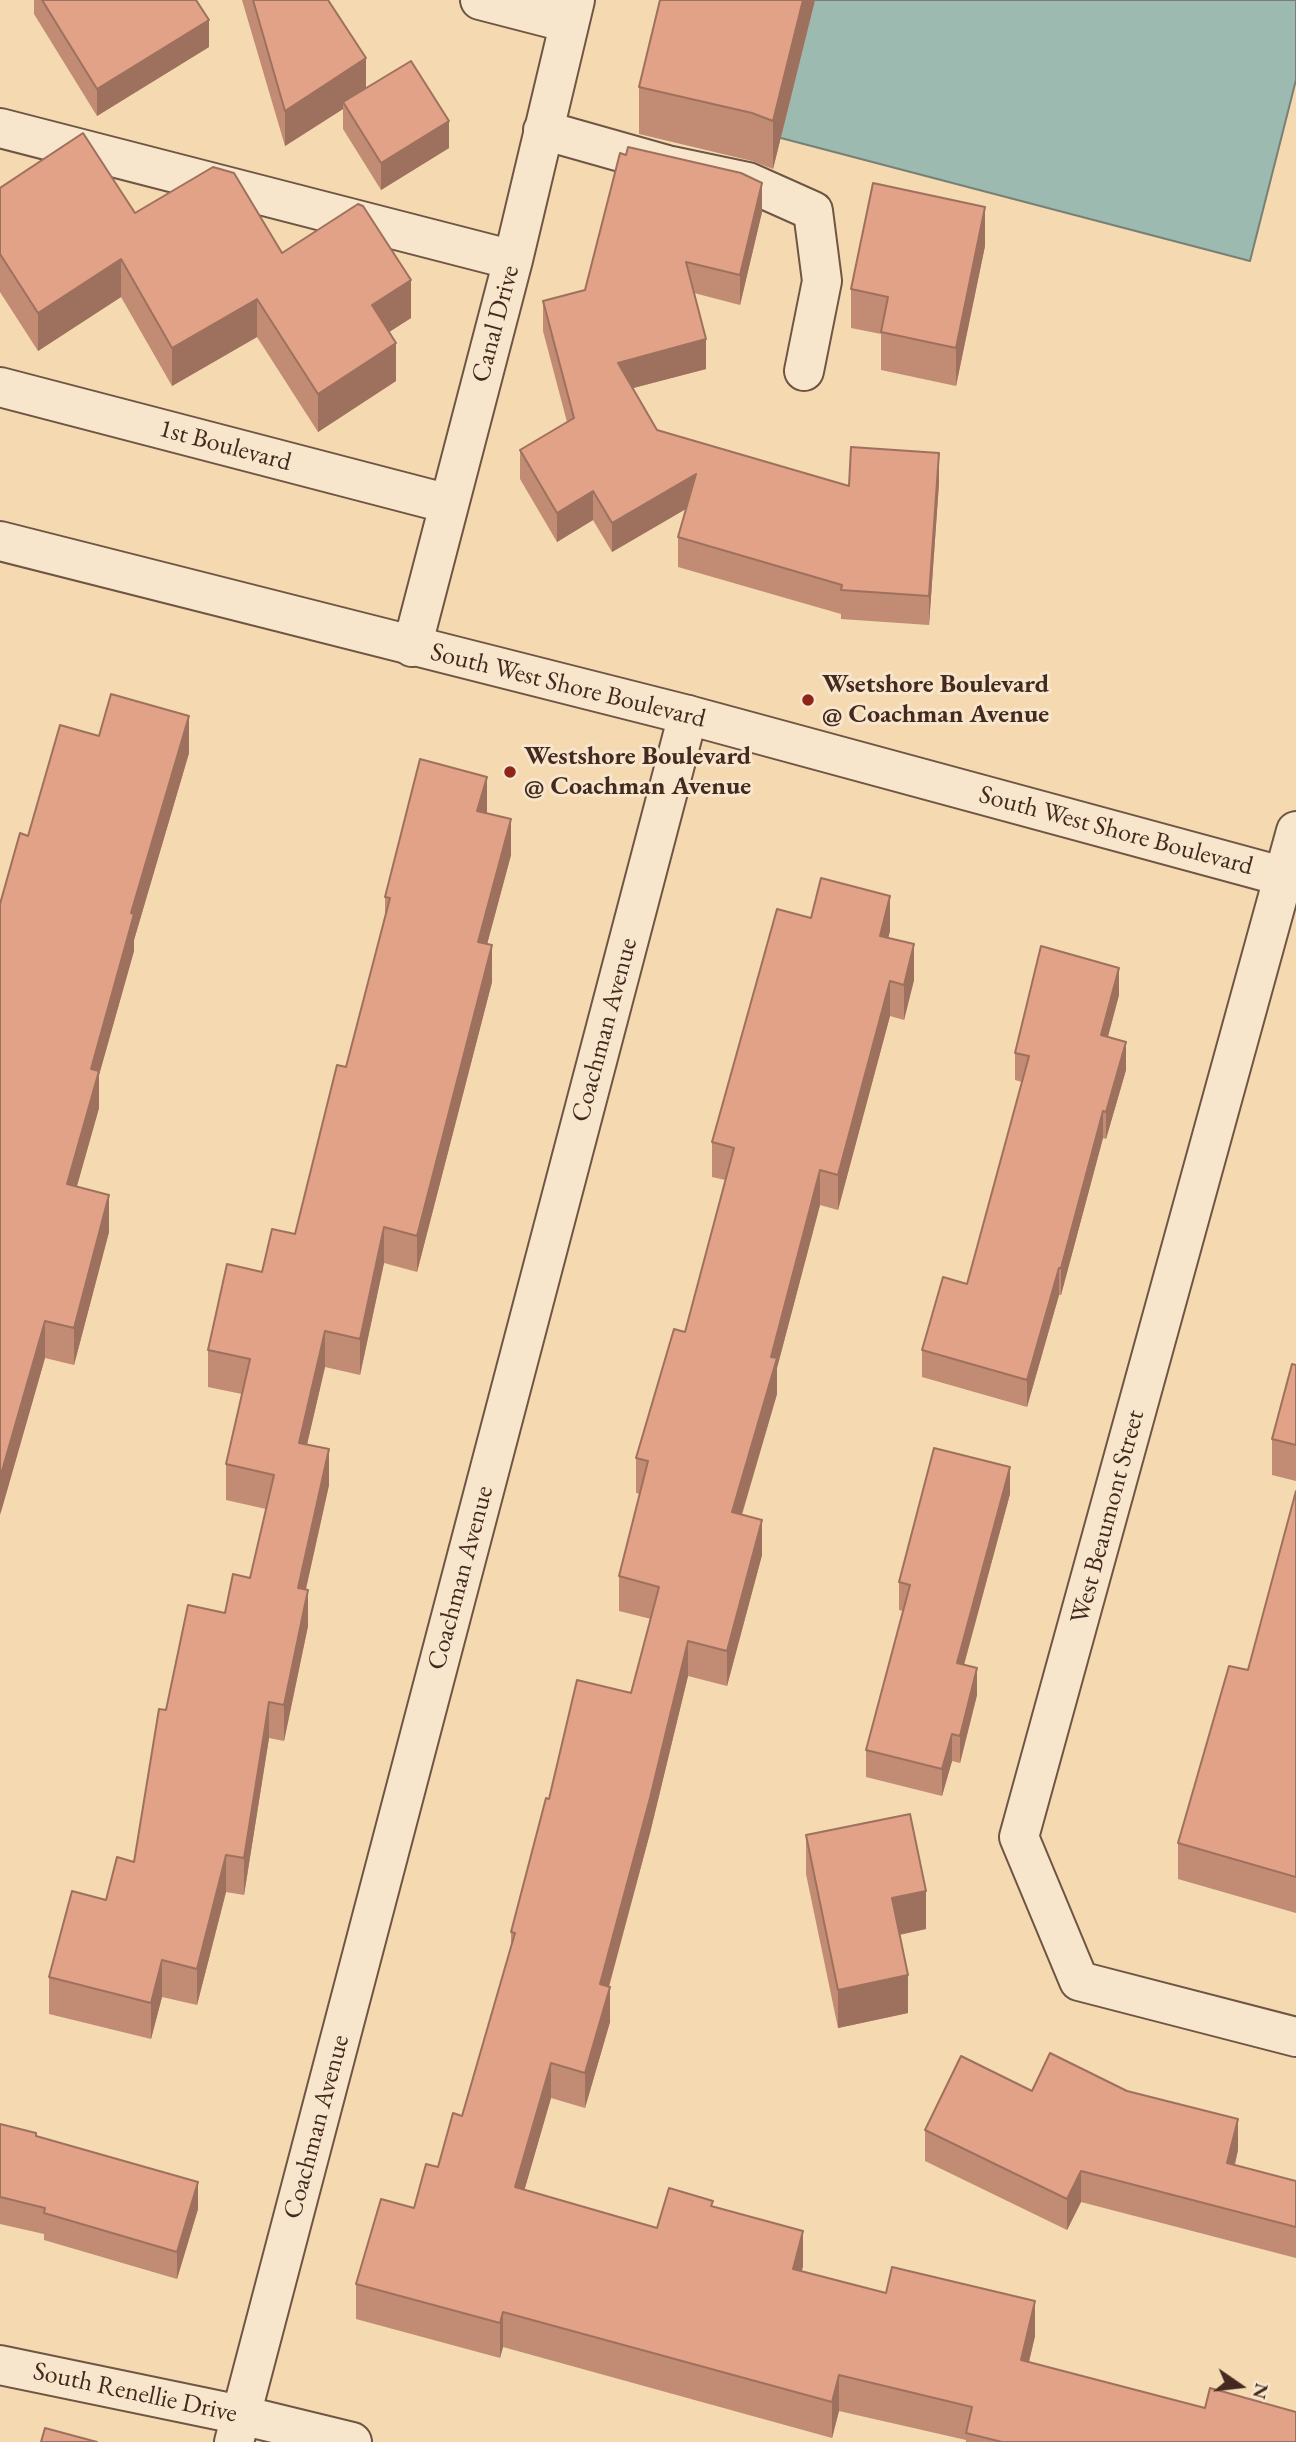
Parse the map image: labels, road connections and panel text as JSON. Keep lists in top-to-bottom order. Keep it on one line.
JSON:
{"streets":{"street":["Canal Drive","1st Boulevard","South West Shore Boulevard","Coachman Avenue","West Beaumont Street","South Renellie Drive"]},"crossings":[["Canal Drive","1st Boulevard"],["Canal Drive","South West Shore Boulevard"],["South West Shore Boulevard","Coachman Avenue"],["South West Shore Boulevard","West Beaumont Street"],["Coachman Avenue","South Renellie Drive"]],"places":["Wsetshore Boulevard @ Coachman Avenue","Westshore Boulevard @ Coachman Avenue"],"north":"right"}
